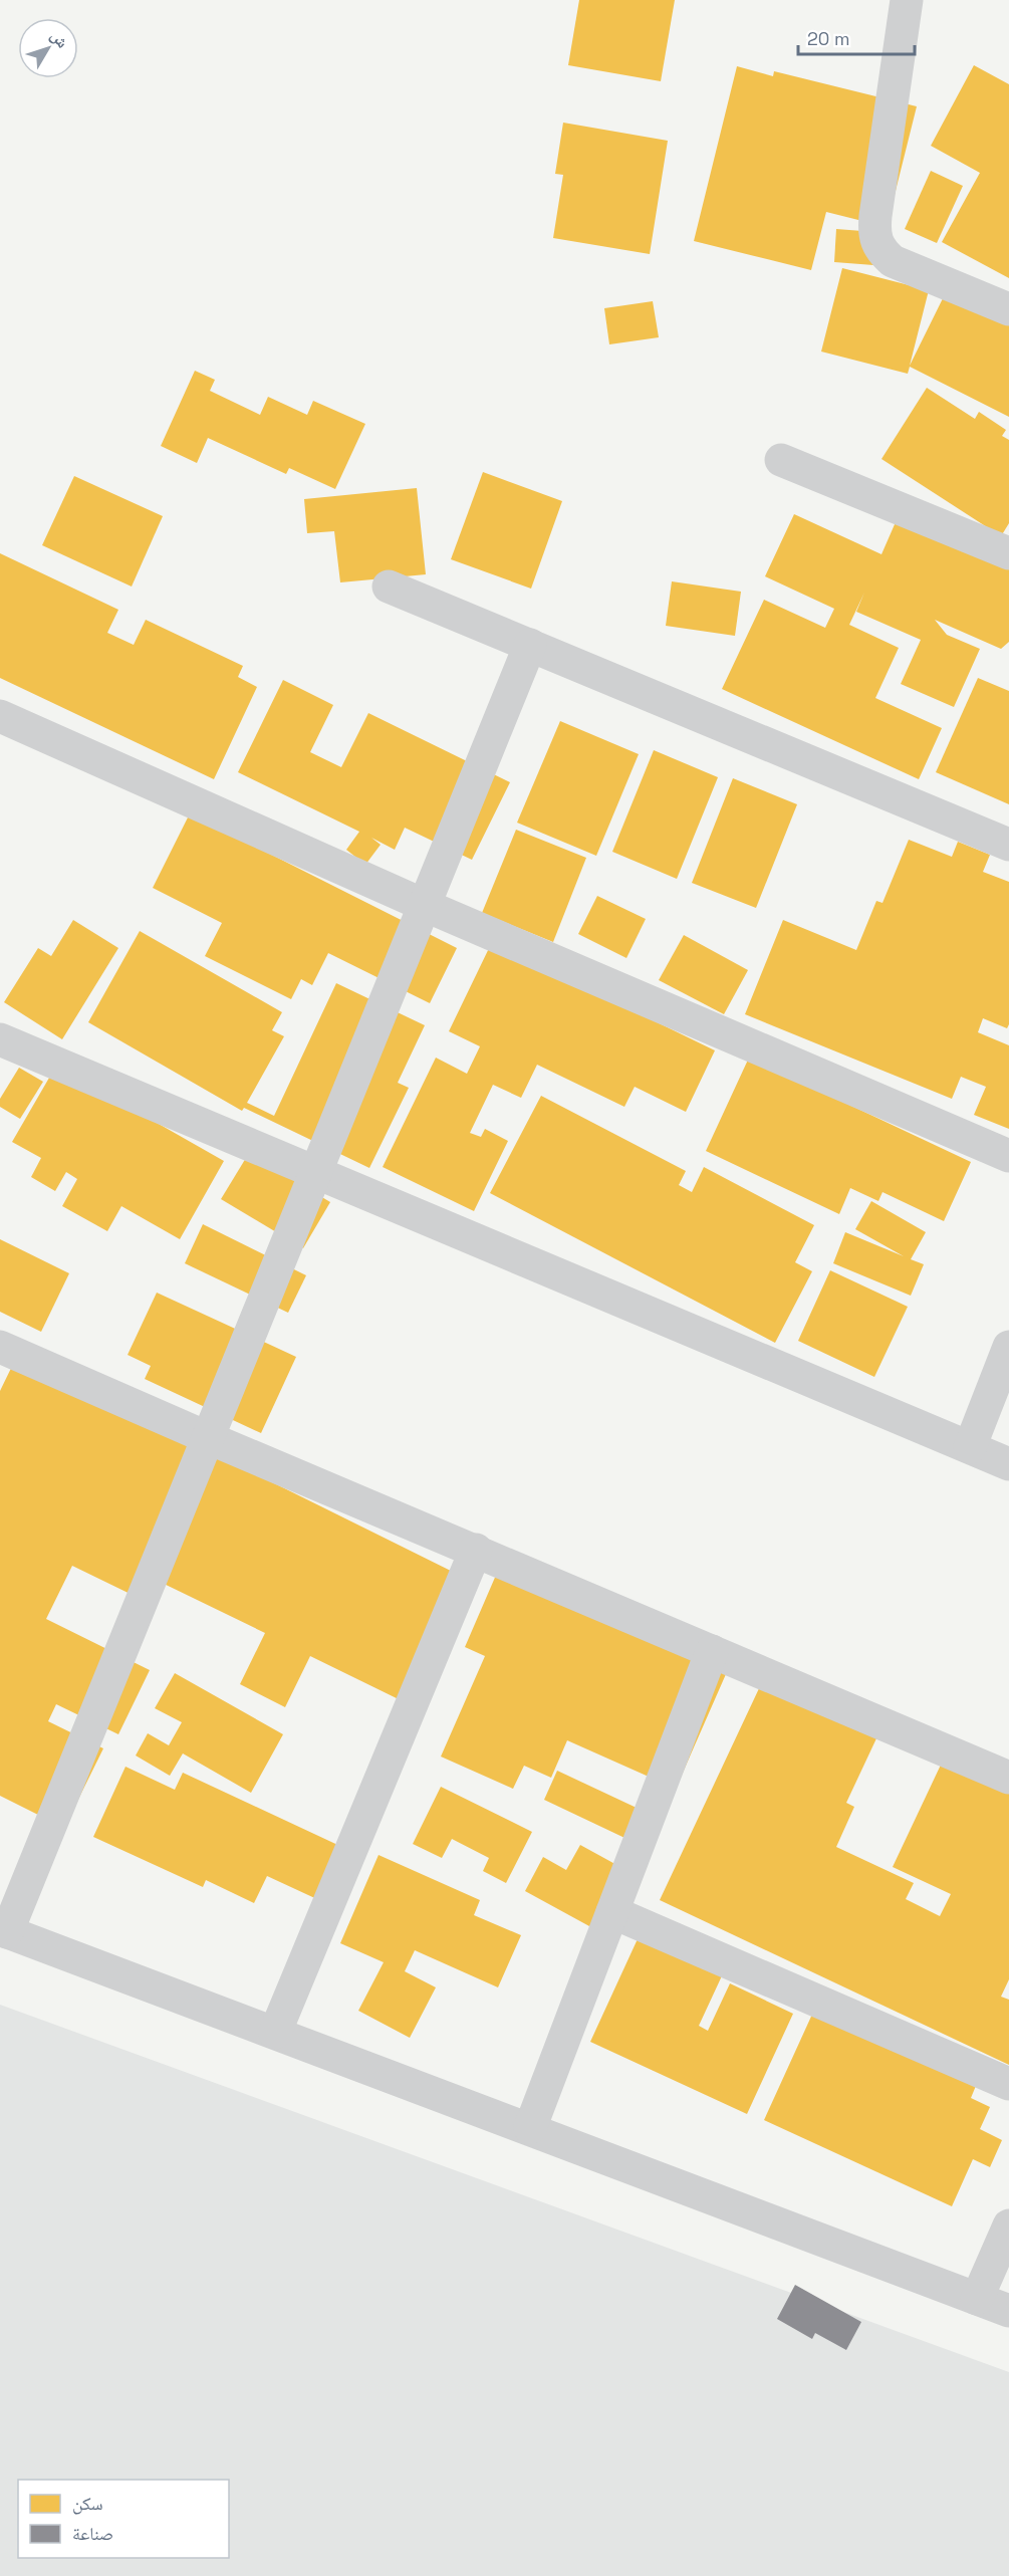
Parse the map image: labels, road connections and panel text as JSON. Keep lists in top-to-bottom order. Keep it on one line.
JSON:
{"legend":["سكن","صناعة"],"scale_bar":"20 m","north":"top right"}
